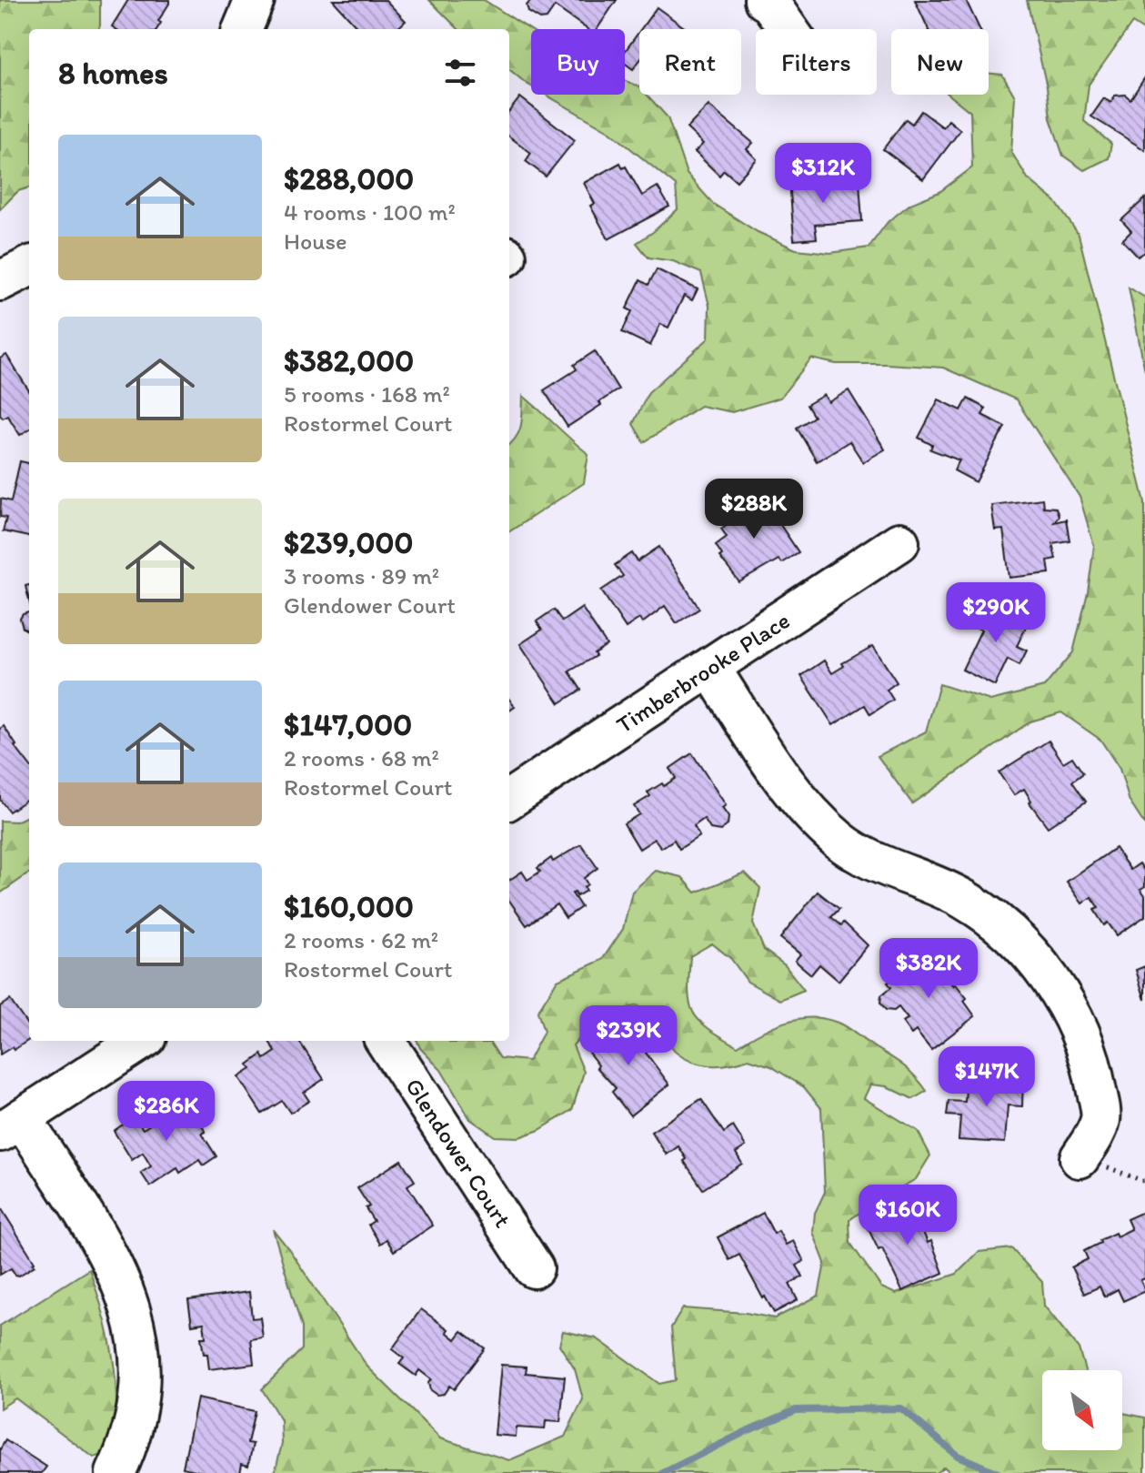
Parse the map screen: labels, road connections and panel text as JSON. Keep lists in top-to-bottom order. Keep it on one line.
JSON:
{"streets":{"street":["Timberbrooke Place","Glendower Court"]},"north":"bottom right","page":{"chip":["Buy","Rent","Filters","New"],"heading":"8 homes","list":[{"name":"$288,000","note":"4 rooms · 100 m² · House"},{"name":"$382,000","note":"5 rooms · 168 m² · Rostormel Court"},{"name":"$239,000","note":"3 rooms · 89 m² · Glendower Court"},{"name":"$147,000","note":"2 rooms · 68 m² · Rostormel Court"},{"name":"$160,000","note":"2 rooms · 62 m² · Rostormel Court"}],"price":["$312K","$288K","$290K","$382K","$239K","$147K","$286K","$160K"]}}
